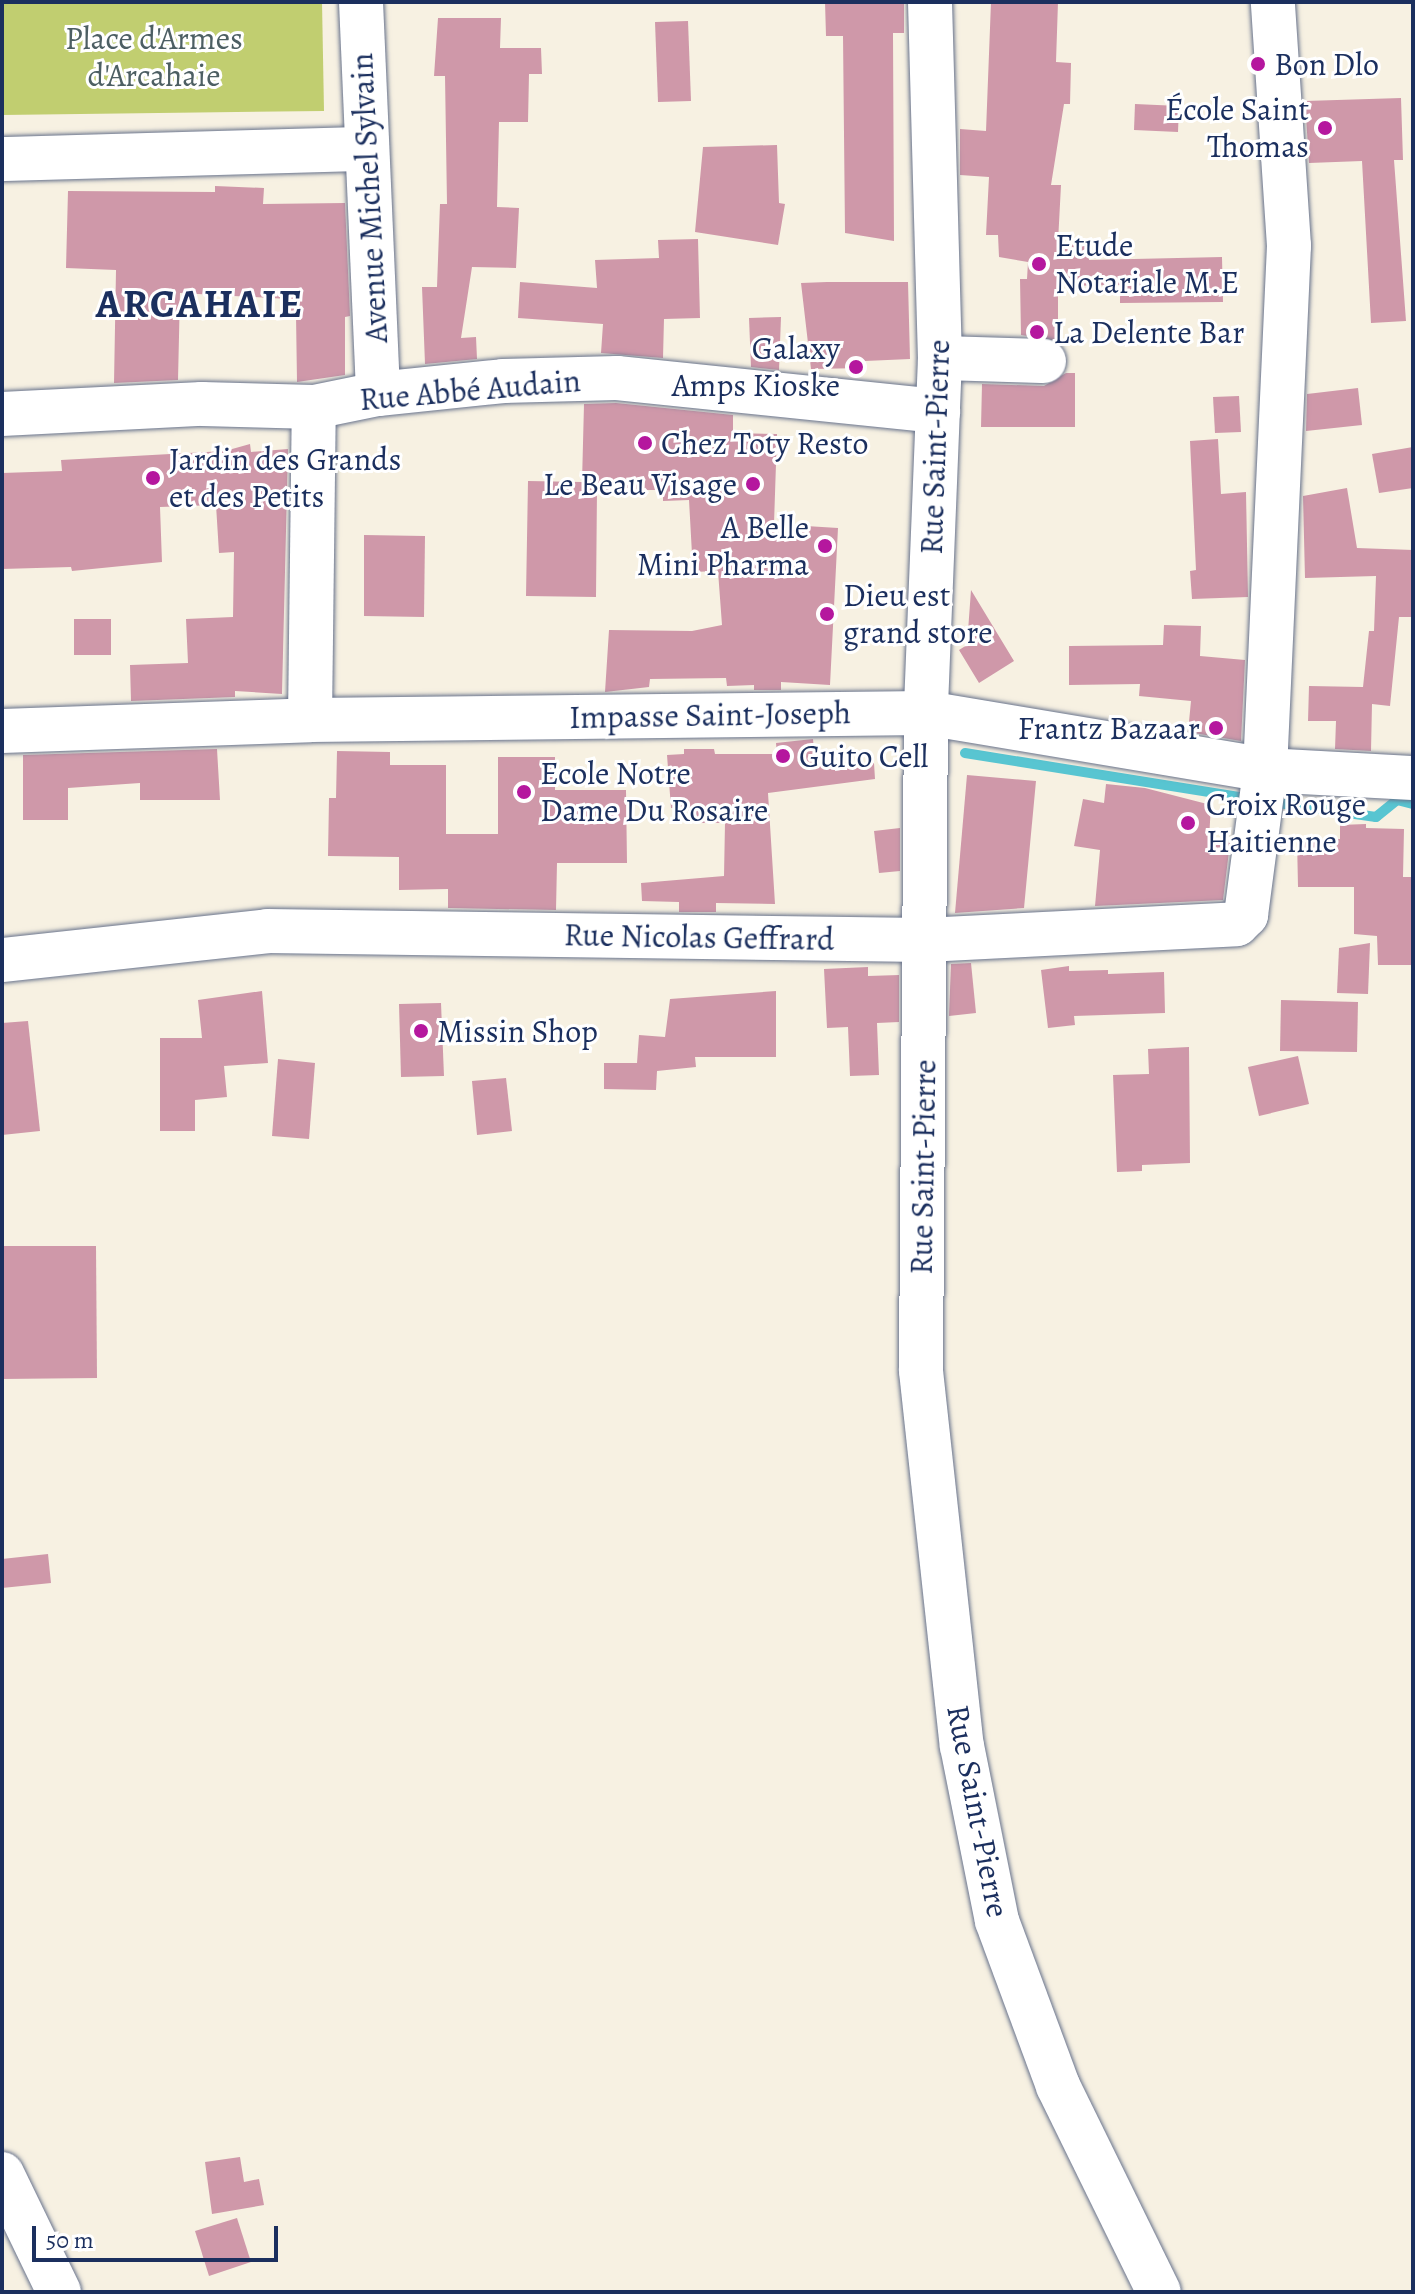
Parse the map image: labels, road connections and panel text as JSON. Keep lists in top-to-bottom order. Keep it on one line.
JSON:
{"streets":{"street":["Avenue Michel Sylvain","Rue Abbé Audain","Rue Saint-Pierre","Impasse Saint-Joseph","Rue Nicolas Geffrard"]},"crossings":[["Avenue Michel Sylvain","Rue Abbé Audain"],["Rue Abbé Audain","Rue Saint-Pierre"],["Rue Saint-Pierre","Impasse Saint-Joseph"],["Rue Saint-Pierre","Rue Nicolas Geffrard"],["Impasse Saint-Joseph","Rue Nicolas Geffrard"]],"districts":["ARCAHAIE"],"parks":["Place d'Armes d'Arcahaie"],"places":["Bon Dlo","École Saint Thomas","Etude Notariale M.E","La Delente Bar","Galaxy Amps Kioske","Chez Toty Resto","Jardin des Grands et des Petits","Le Beau Visage","A Belle Mini Pharma","Dieu est grand store","Frantz Bazaar","Guito Cell","Ecole Notre Dame Du Rosaire","Croix Rouge Haitienne","Missin Shop"],"scale_bar":"50 m"}
